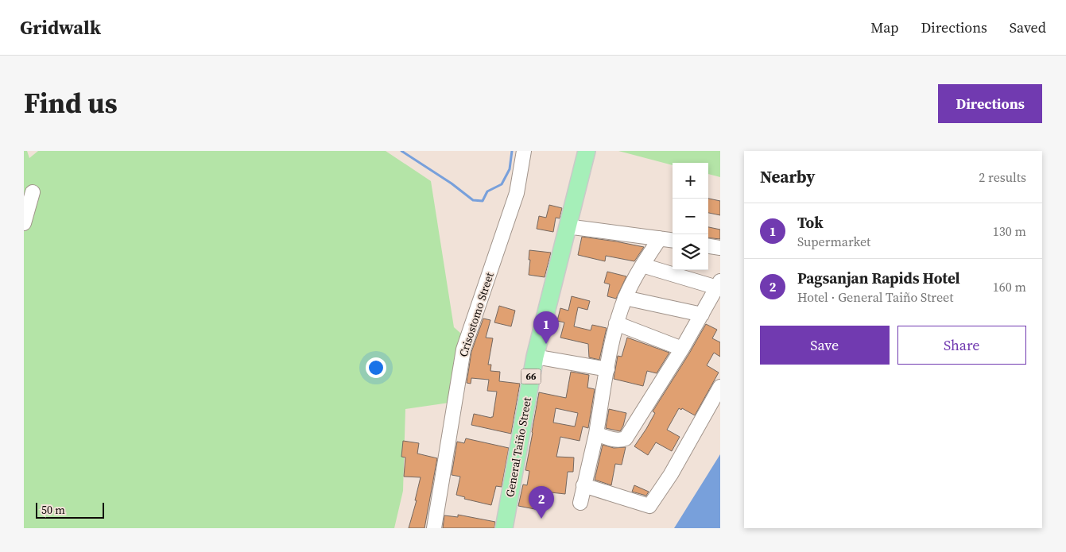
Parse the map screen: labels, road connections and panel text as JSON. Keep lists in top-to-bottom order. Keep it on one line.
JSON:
{"streets":{"main road":["66","General Taiño Street"],"street":["Crisostomo Street"]},"crossings":[["66","General Taiño Street"]],"scale_bar":"50 m","page":{"header":"Gridwalk","nav":["Map","Directions","Saved"],"title":"Find us","buttons":["Directions",["Save","Share"]],"heading":["Nearby","2 results"],"map_buttons":["+","−"],"list":[{"mark":"1","name":"Tok","note":"Supermarket","value":"130 m"},{"mark":"2","name":"Pagsanjan Rapids Hotel","note":"Hotel · General Taiño Street","value":"160 m"}],"pins":["1","2"],"scale":"50 m"}}
